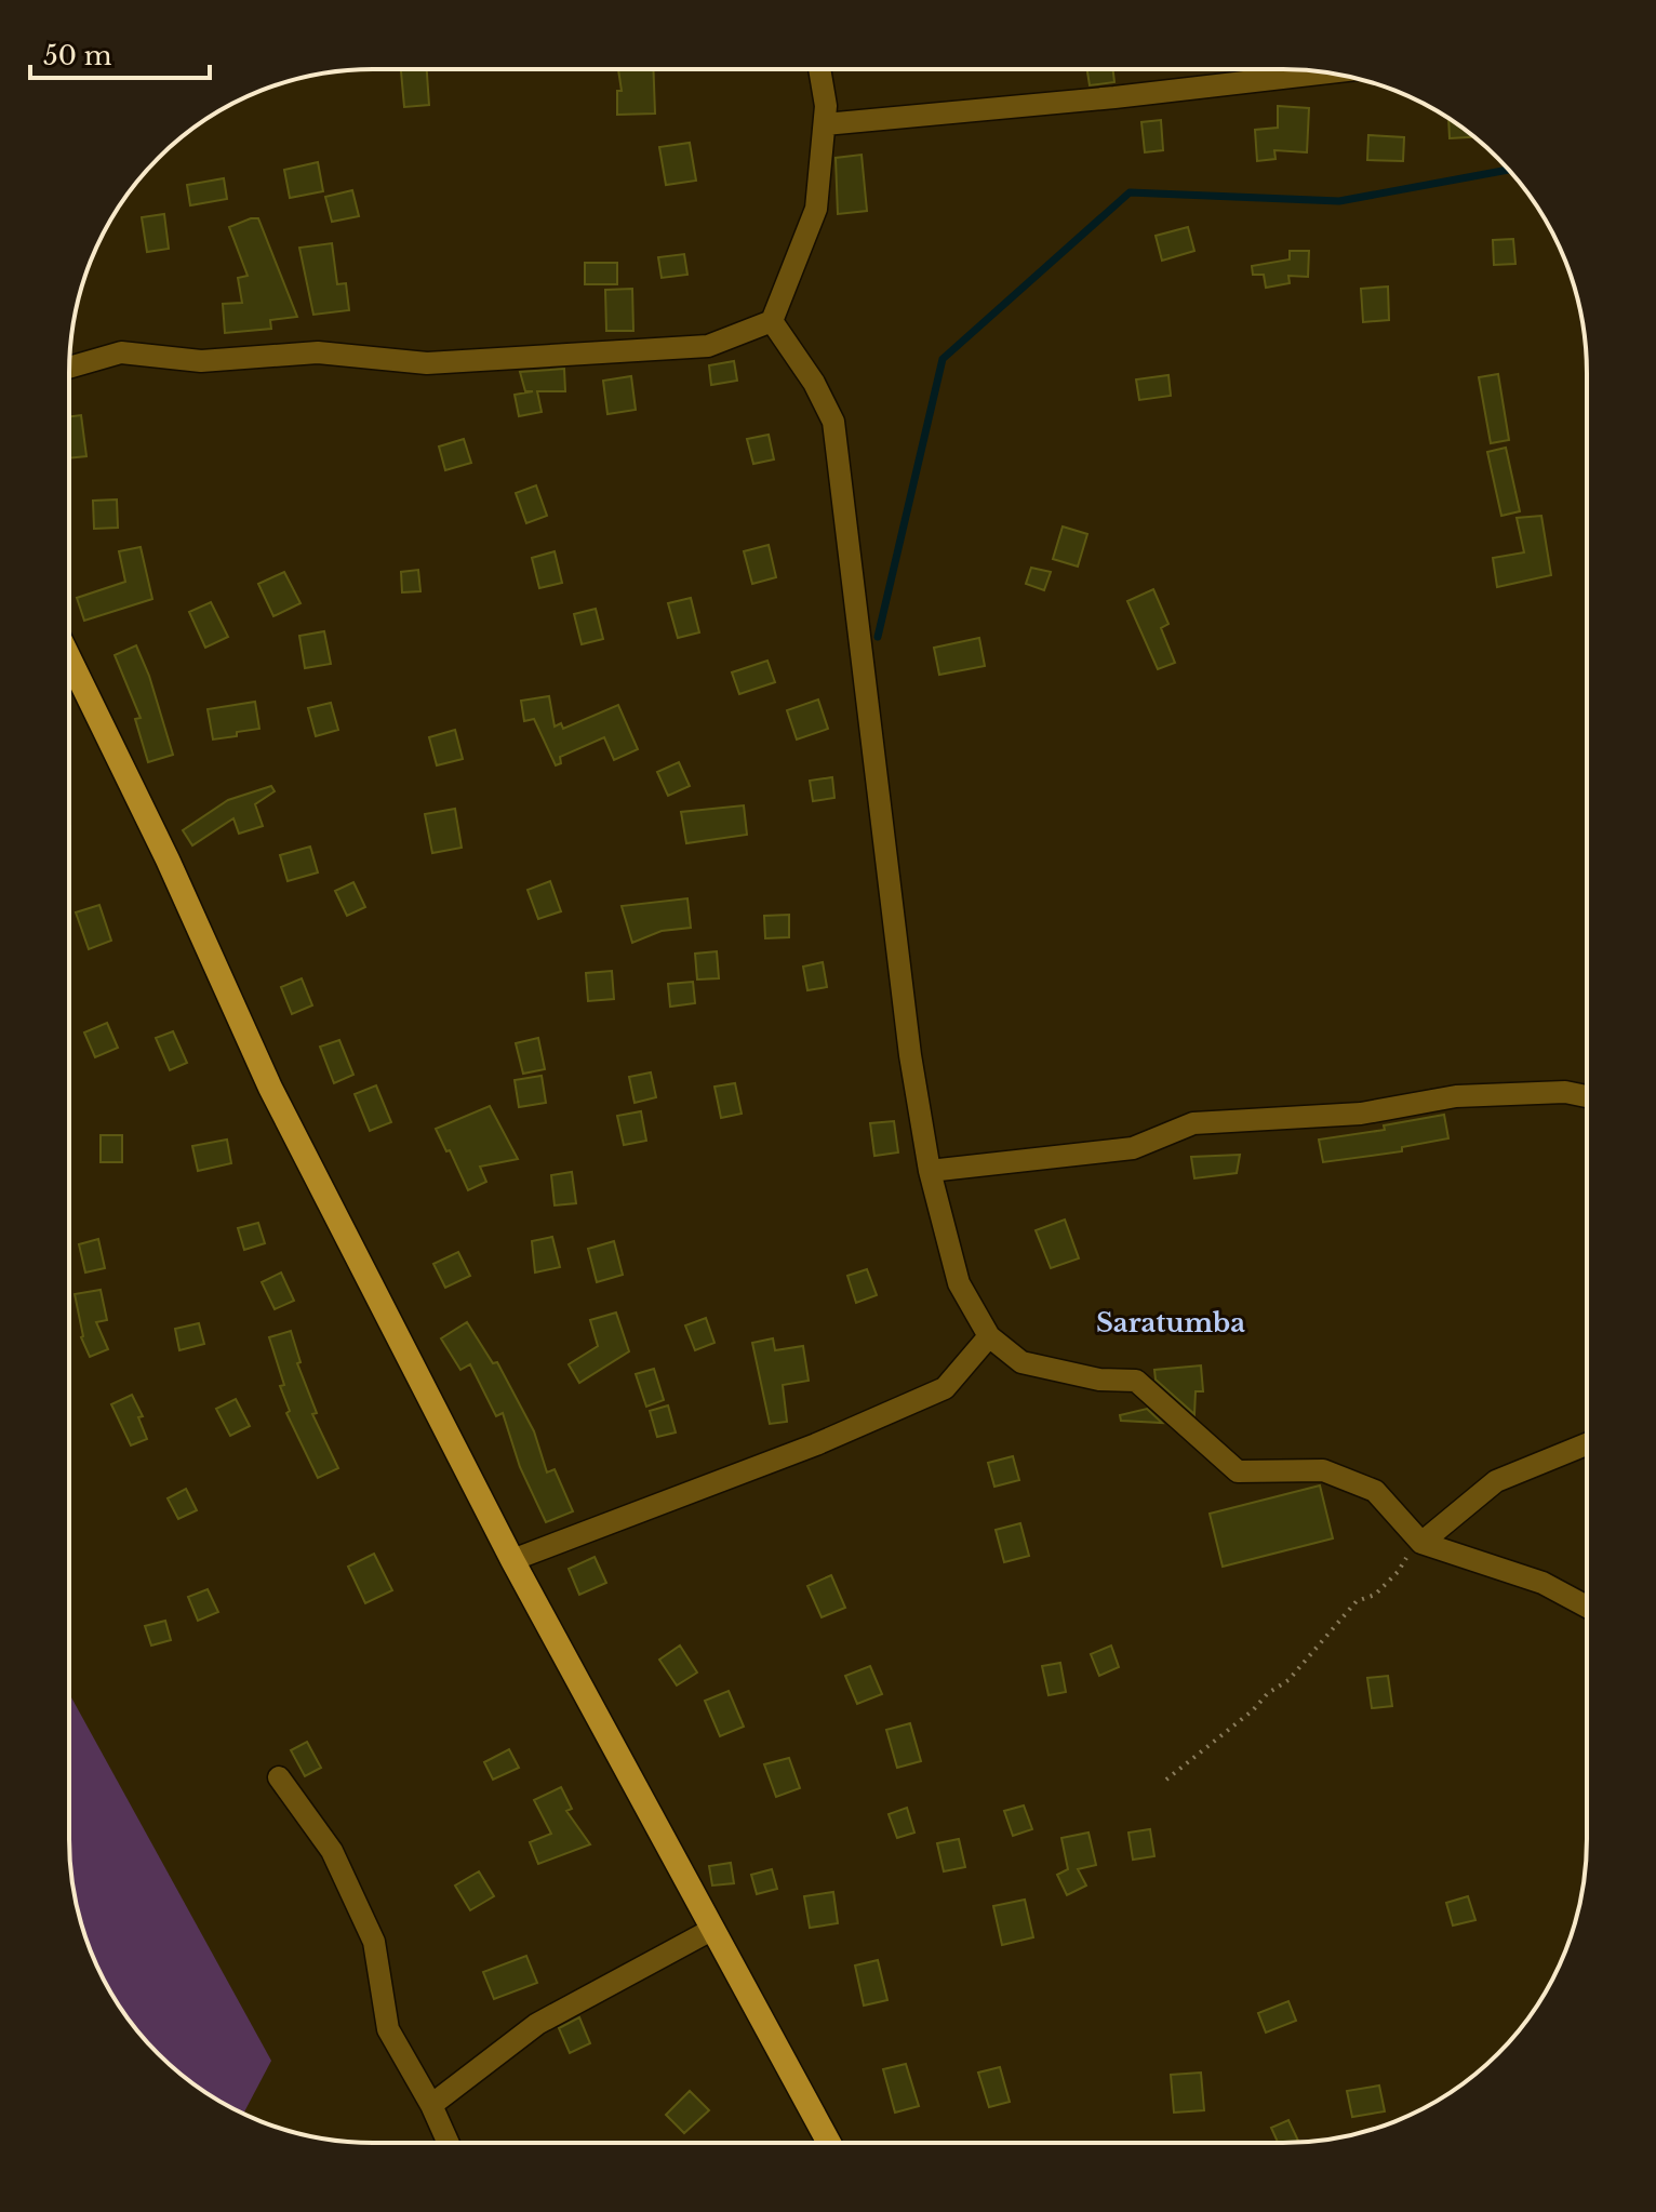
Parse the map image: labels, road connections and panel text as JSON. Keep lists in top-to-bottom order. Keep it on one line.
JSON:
{"districts":["Saratumba"],"scale_bar":"50 m"}
